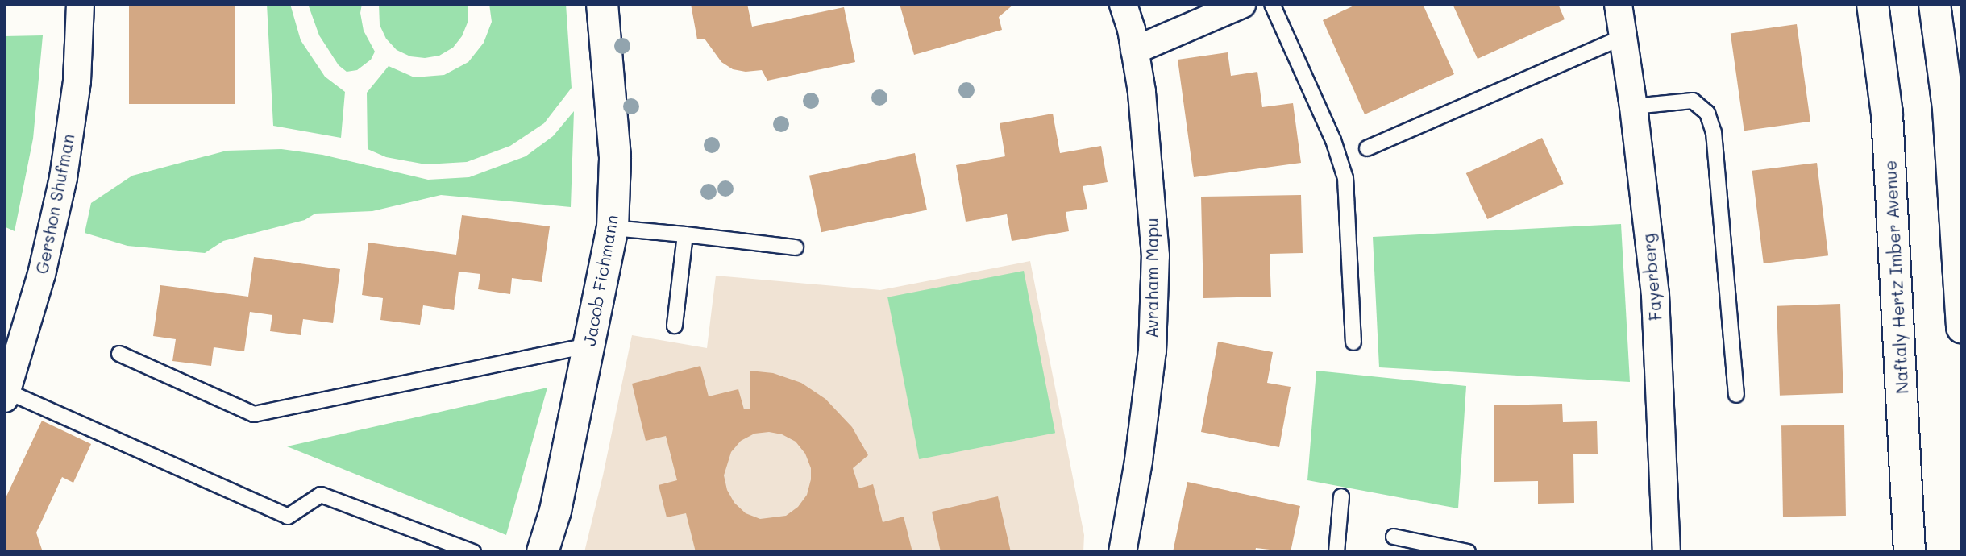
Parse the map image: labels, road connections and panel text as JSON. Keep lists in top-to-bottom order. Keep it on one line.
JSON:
{"streets":{"main road":["Naftaly Hertz Imber Avenue","Jacob Fichmann"],"street":["Gershon Shufman","Fayerberg","Avraham Mapu"]}}
